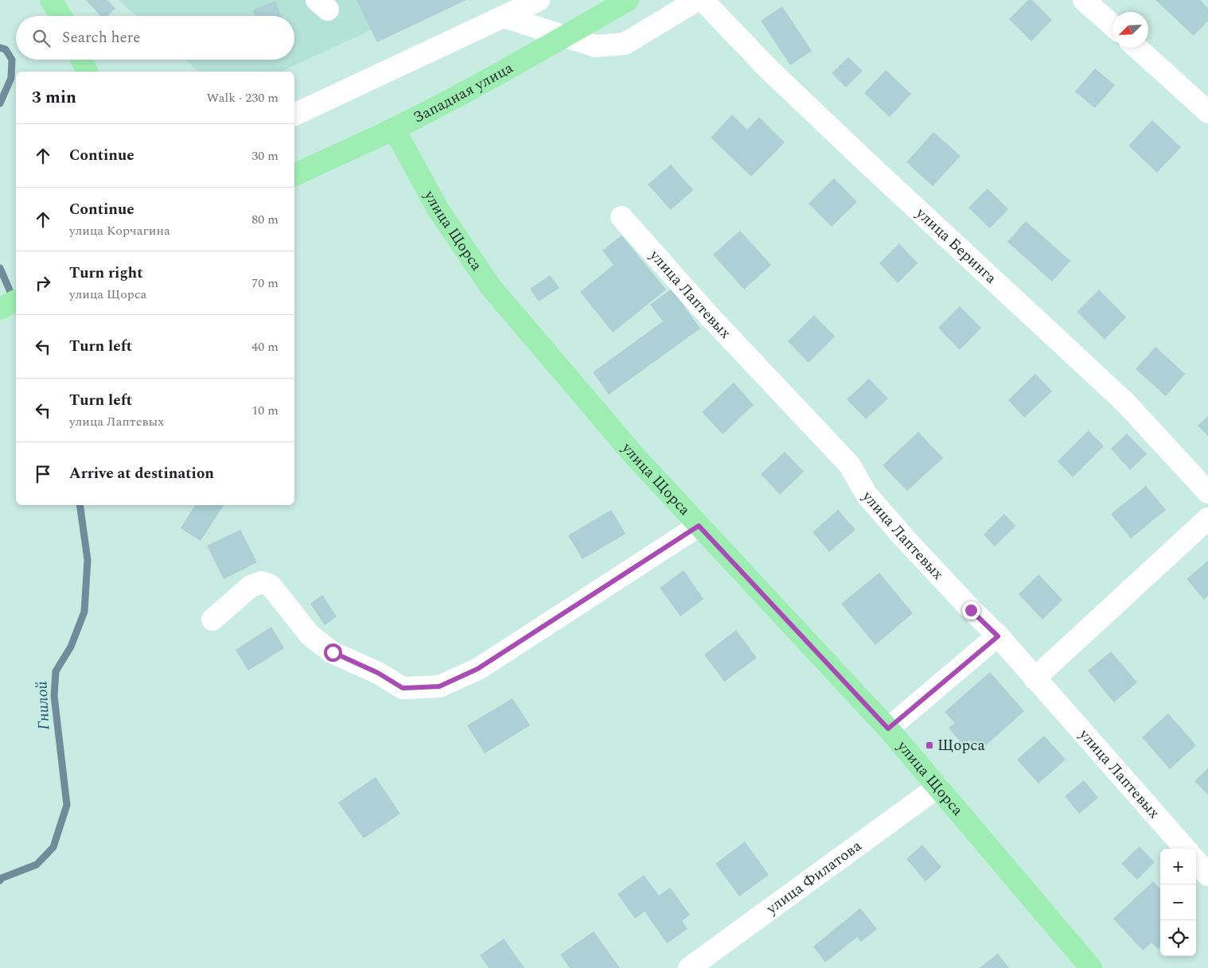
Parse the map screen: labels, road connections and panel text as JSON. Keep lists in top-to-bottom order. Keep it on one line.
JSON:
{"streets":{"main road":["Западная улица","улица Щорса"],"street":["улица Беринга","улица Лаптевых","улица Филатова"]},"crossings":[["Западная улица","улица Щорса"],["улица Щорса","улица Филатова"]],"water":["Гнилой"],"places":{"transit":["Щорса"]},"north":"bottom left","page":{"search":"Search here","heading":["3 min","Walk · 230 m"],"list":[["Continue","30 m"],["Continue","улица Корчагина","80 m"],["Turn right","улица Щорса","70 m"],["Turn left","40 m"],["Turn left","улица Лаптевых","10 m"],"Arrive at destination"],"map_buttons":["+","−"]}}
